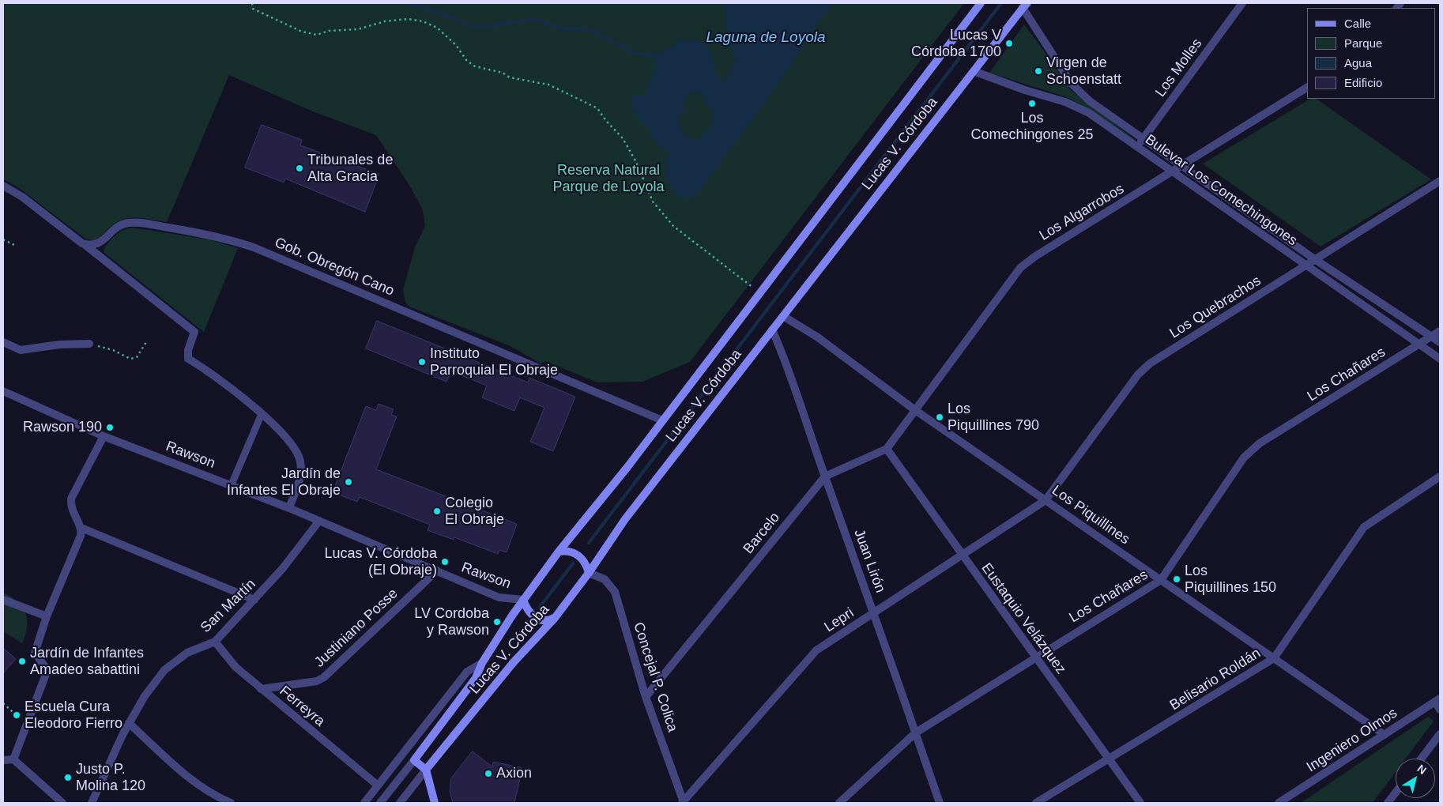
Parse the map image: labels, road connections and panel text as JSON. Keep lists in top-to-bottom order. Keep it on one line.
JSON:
{"streets":{"main road":["Lucas V. Córdoba"],"street":["Los Molles","Bulevar Los Comechingones","Los Algarrobos","Gob. Obregón Cano","Los Quebrachos","Los Chañares","Rawson","Los Piquillines","Barcelo","Juan Lirón","San Martín","Eustaquio Velázquez","Lepri","Justiniano Posse","Concejal P. Colica","Belisario Roldán","Ferreyra","Ingeniero Olmos"]},"crossings":[["Los Molles","Bulevar Los Comechingones"],["Lucas V. Córdoba","Bulevar Los Comechingones"],["Lucas V. Córdoba","Gob. Obregón Cano"],["Lucas V. Córdoba","Rawson"],["Lucas V. Córdoba","Los Piquillines"],["Lucas V. Córdoba","Juan Lirón"],["Lucas V. Córdoba","Concejal P. Colica"],["Lucas V. Córdoba","Ferreyra"],["Bulevar Los Comechingones","Los Algarrobos"],["Bulevar Los Comechingones","Los Quebrachos"],["Bulevar Los Comechingones","Los Chañares"],["Los Algarrobos","Los Piquillines"],["Los Quebrachos","Los Piquillines"],["Los Quebrachos","Lepri"],["Los Chañares","Los Piquillines"],["Los Chañares","Juan Lirón"],["Los Chañares","Eustaquio Velázquez"],["Rawson","San Martín"],["Rawson","Justiniano Posse"],["Los Piquillines","Lepri"],["Los Piquillines","Belisario Roldán"],["Los Piquillines","Ingeniero Olmos"],["Barcelo","Juan Lirón"],["Barcelo","Eustaquio Velázquez"],["Barcelo","Concejal P. Colica"],["Juan Lirón","Lepri"],["San Martín","Ferreyra"],["Eustaquio Velázquez","Lepri"],["Eustaquio Velázquez","Belisario Roldán"],["Lepri","Concejal P. Colica"],["Justiniano Posse","Ferreyra"]],"water":["Laguna de Loyola"],"parks":["Reserva Natural Parque de Loyola"],"places":["Lucas V Córdoba 1700","Virgen de Schoenstatt","Los Comechingones 25","Tribunales de Alta Gracia","Instituto Parroquial El Obraje","Los Piquillines 790","Rawson 190","Jardín de Infantes El Obraje","Colegio El Obraje","Lucas V. Córdoba (El Obraje)","Los Piquillines 150","LV Cordoba y Rawson","Jardín de Infantes Amadeo sabattini","Escuela Cura Eleodoro Fierro","Axion","Justo P. Molina 120"],"legend":["Calle","Parque","Agua","Edificio"],"north":"top right"}
